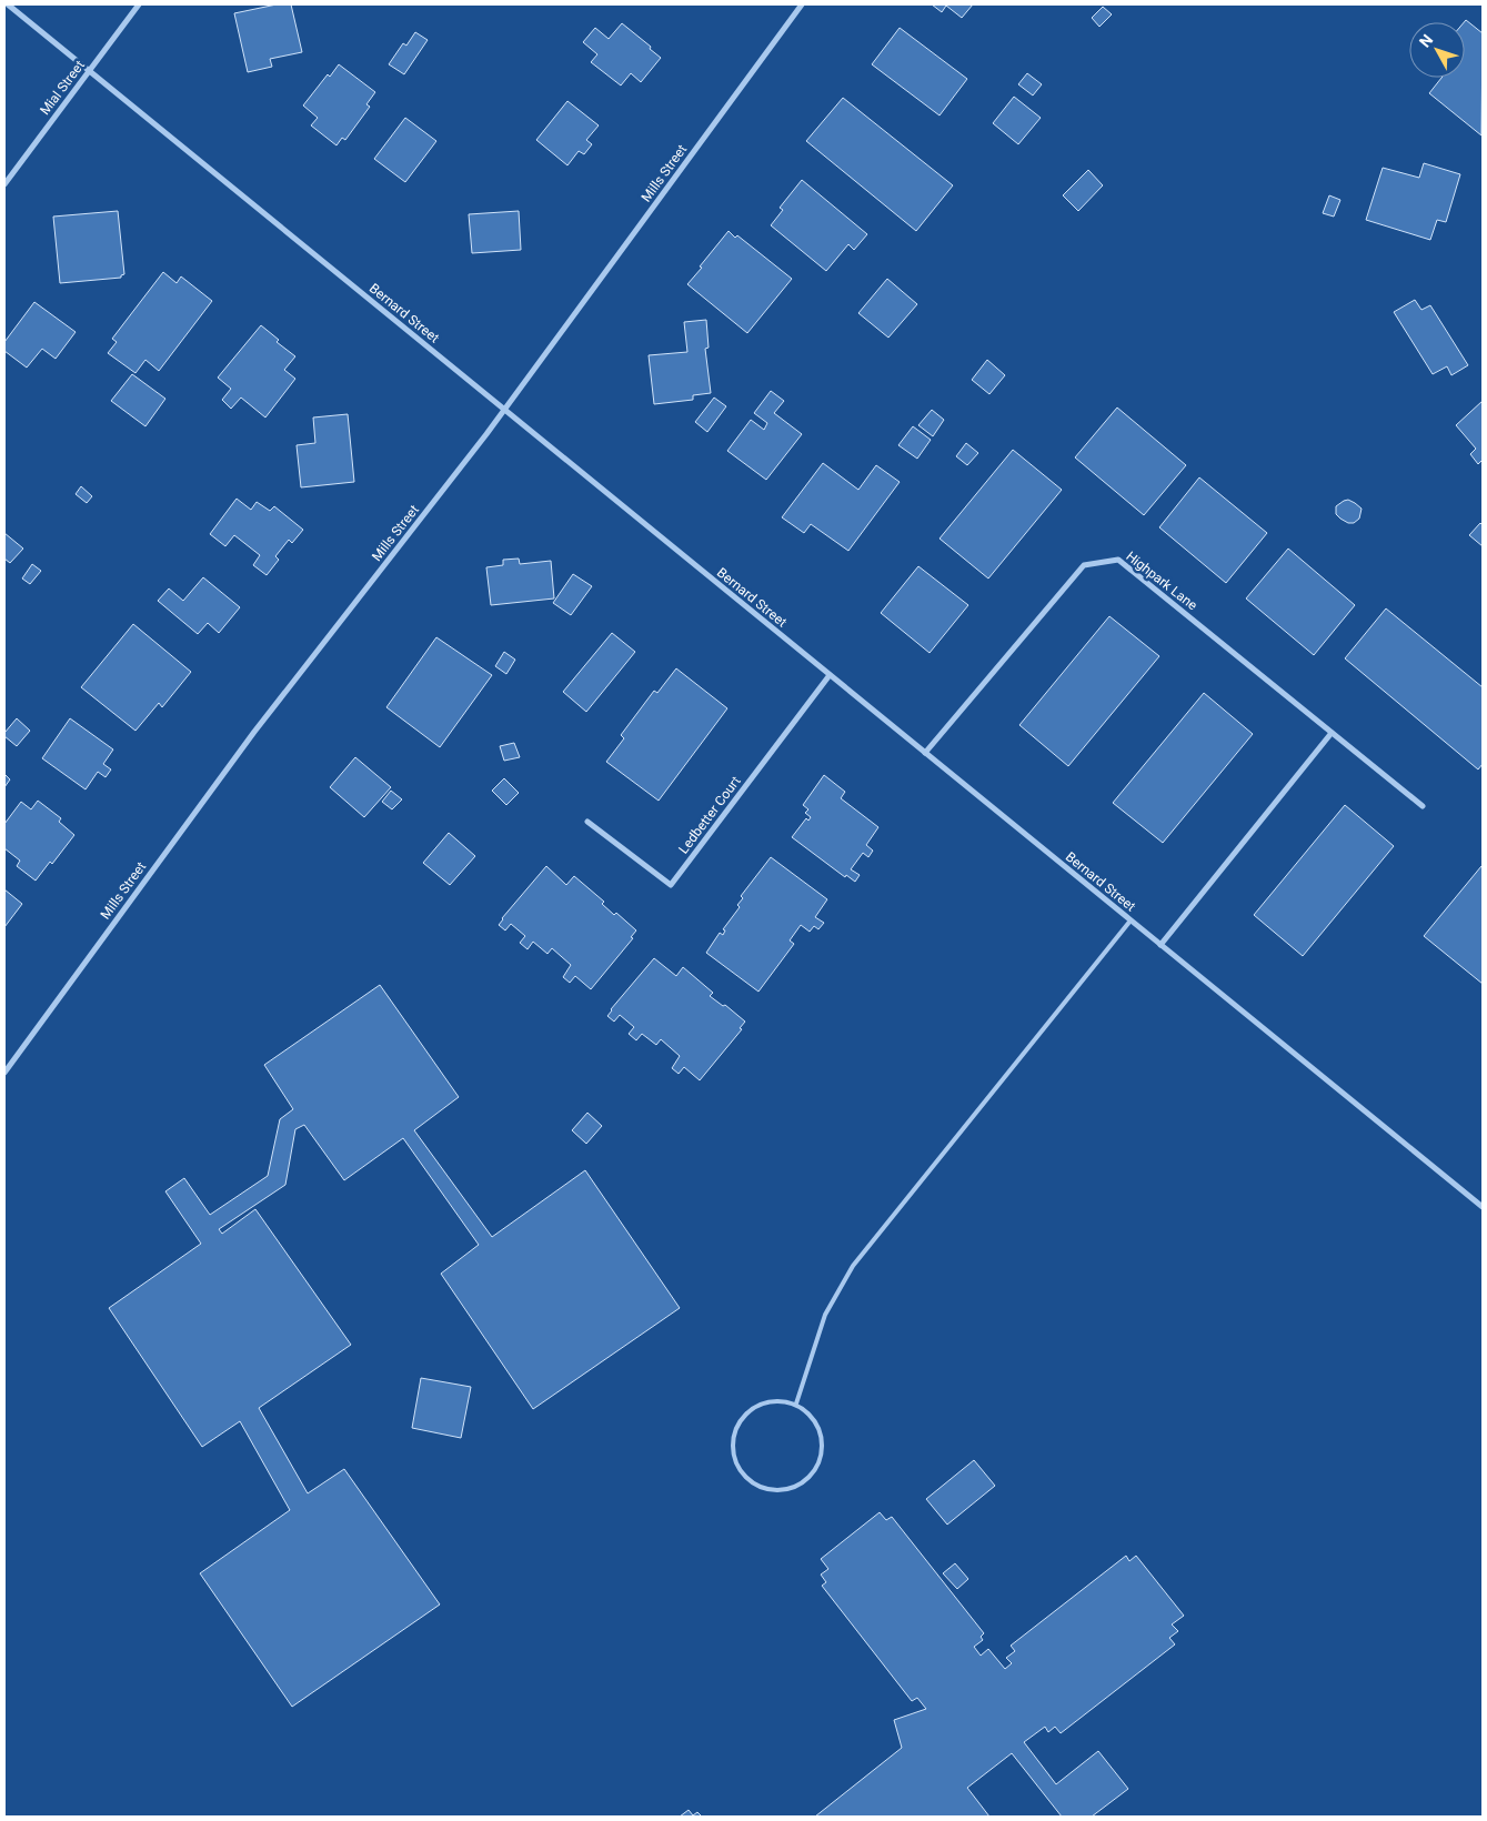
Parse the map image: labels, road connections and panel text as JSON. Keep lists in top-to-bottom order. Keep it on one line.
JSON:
{"streets":{"street":["Mial Street","Mills Street","Bernard Street","Highpark Lane","Ledbetter Court"]},"crossings":[["Mial Street","Bernard Street"],["Mills Street","Bernard Street"],["Bernard Street","Highpark Lane"],["Bernard Street","Ledbetter Court"]],"north":"top left"}
